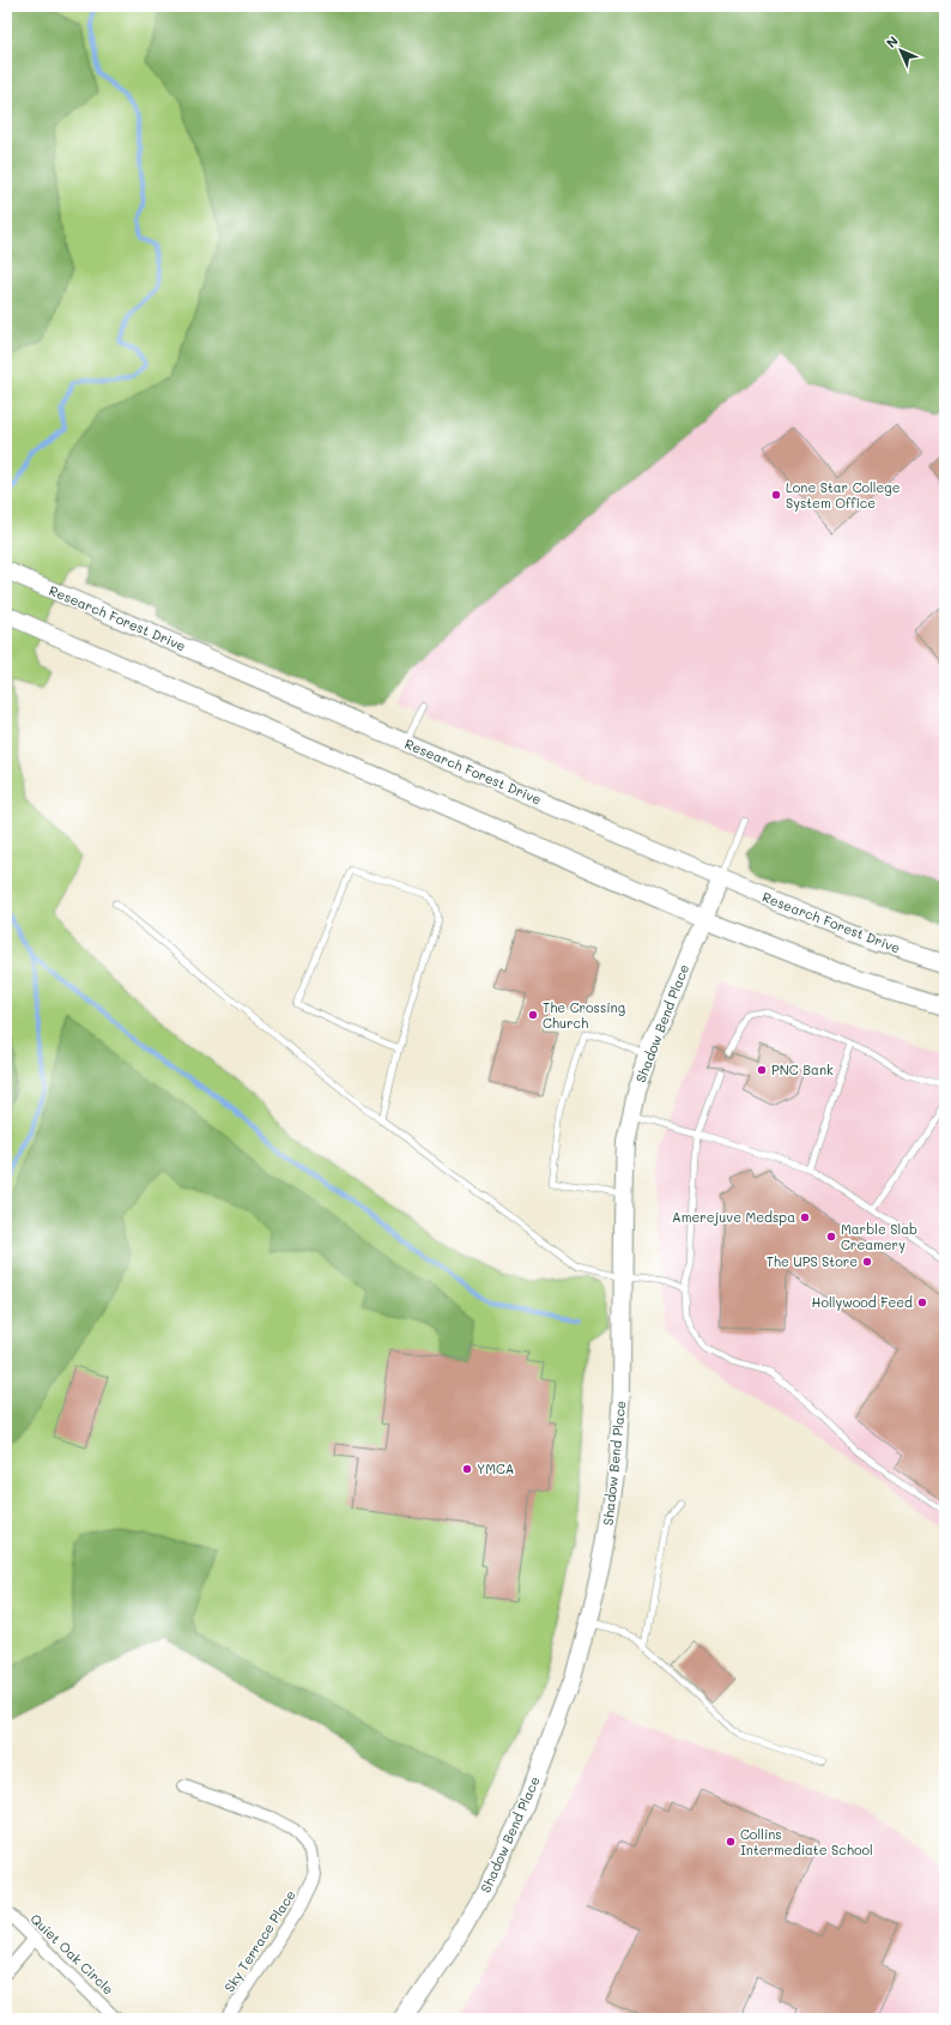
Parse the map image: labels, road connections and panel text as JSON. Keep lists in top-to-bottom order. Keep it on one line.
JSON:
{"streets":{"main road":["Research Forest Drive","Shadow Bend Place"],"street":["Sky Terrace Place","Quiet Oak Circle"]},"crossings":[["Research Forest Drive","Shadow Bend Place"]],"places":["Lone Star College System Office","The Crossing Church","PNC Bank","Amerejuve Medspa","Marble Slab Creamery","The UPS Store","Hollywood Feed","YMCA","Collins Intermediate School"],"north":"top left"}
